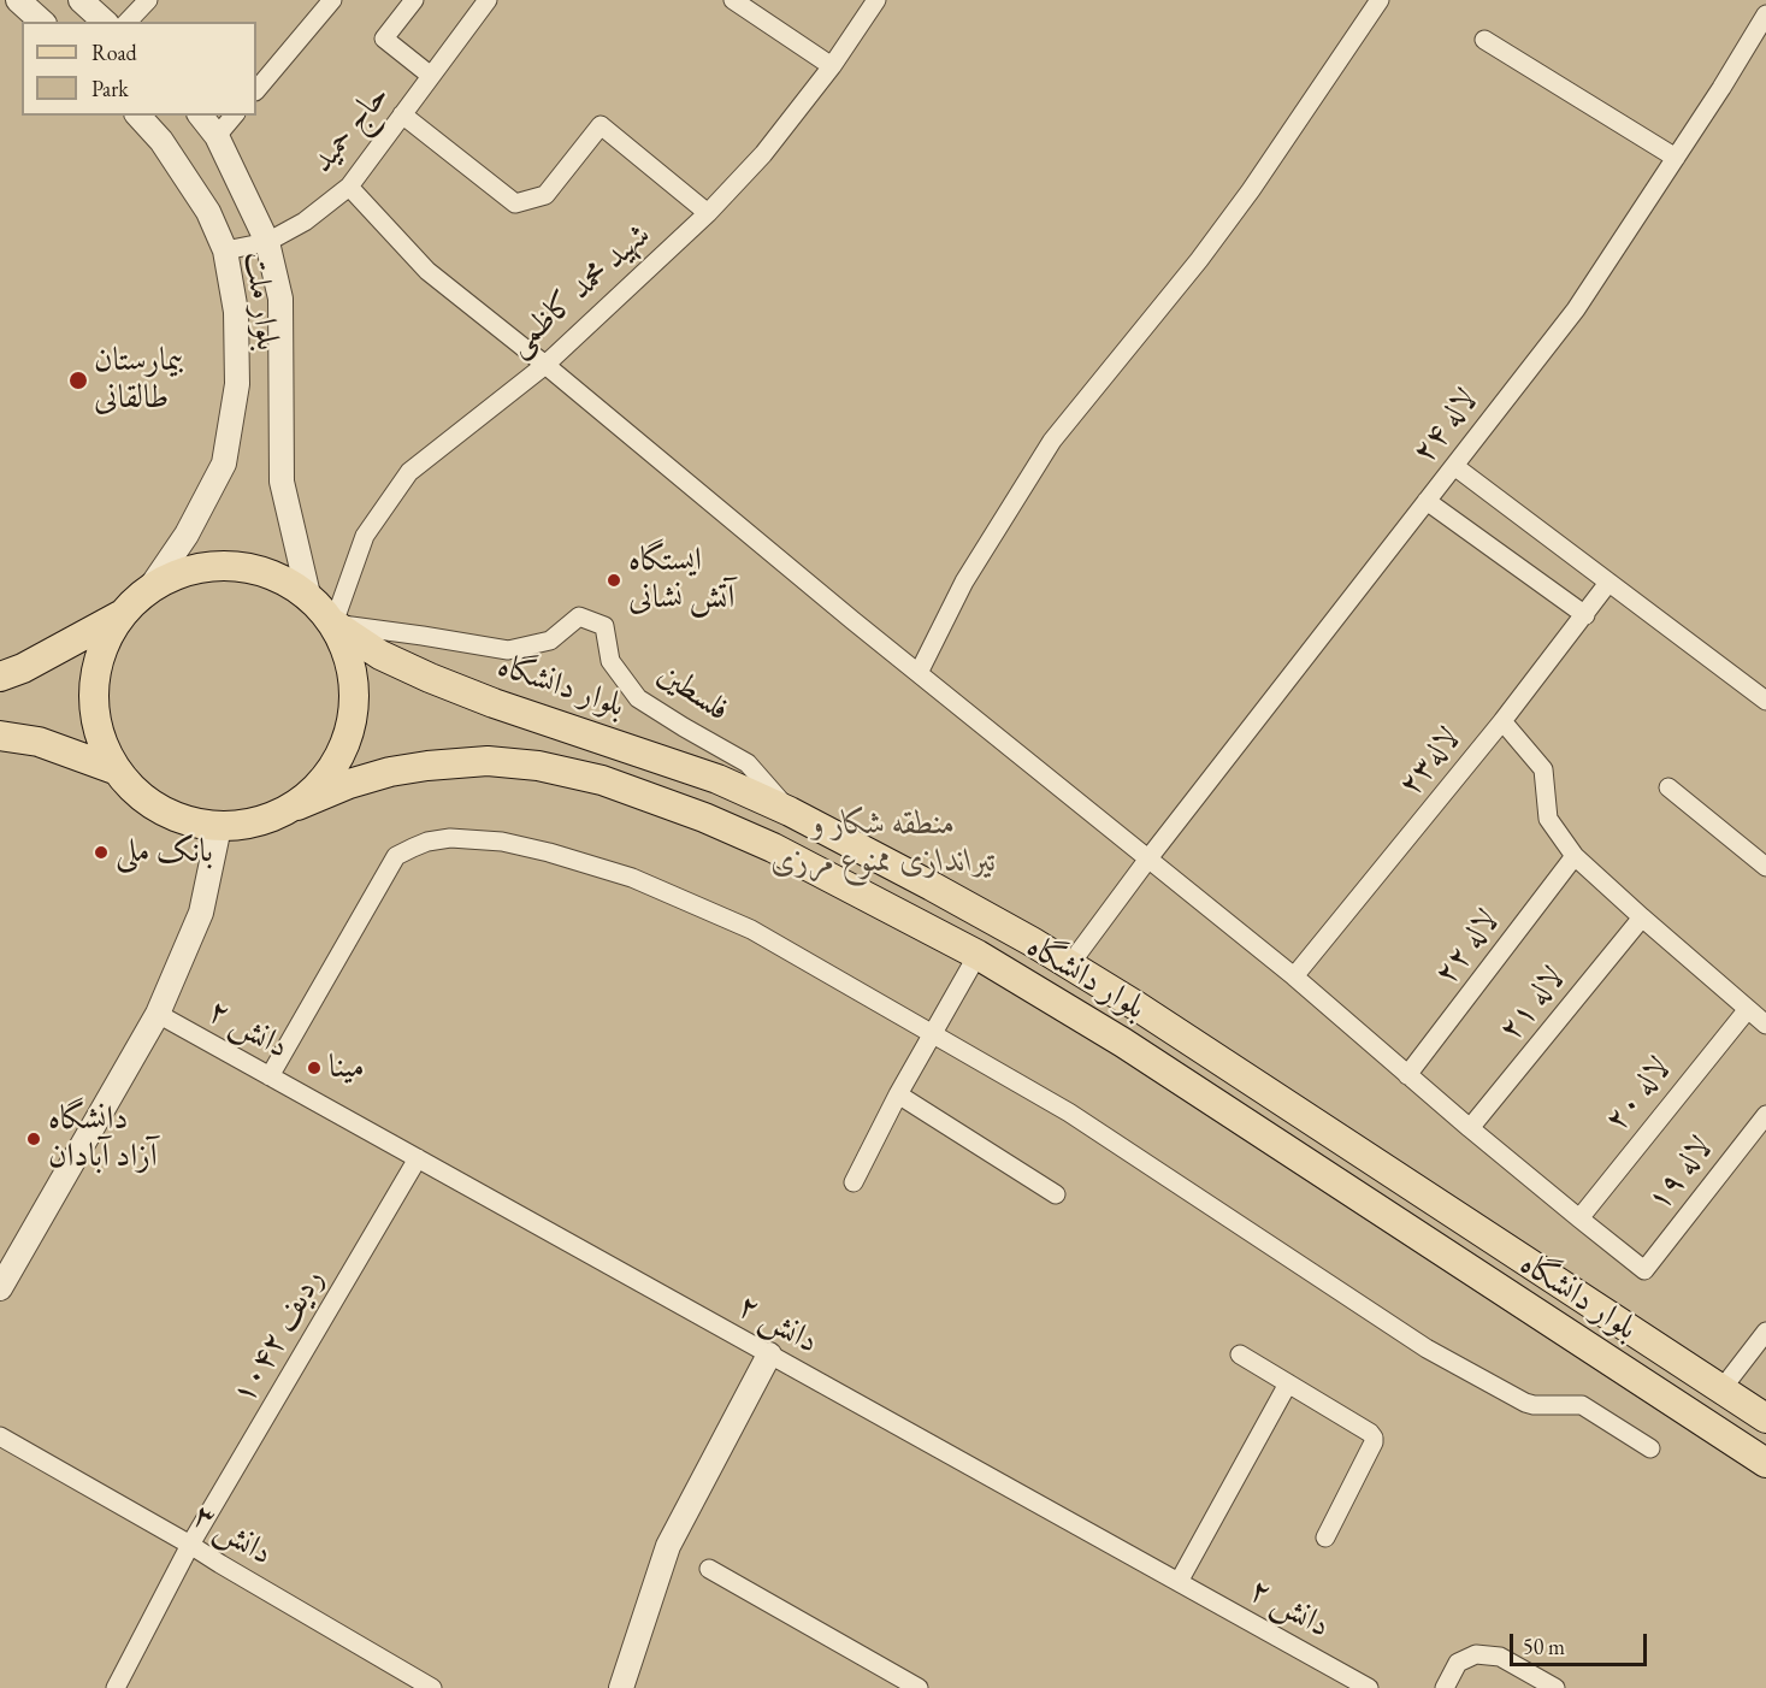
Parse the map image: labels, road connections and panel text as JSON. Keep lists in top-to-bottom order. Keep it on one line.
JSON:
{"streets":{"main road":["بلوار دانشگاه"],"street":["حاج حمید","شهید محمد کاظمی","بلوار ملت","لاله ۲۴","فلسطین","لاله۲۳","لاله ۲۲","لاله ۲۱","دانش ۲","لاله ۲۰","لاله ۱۹","ردیف ۱۰۴۲","دانش ۳"]},"crossings":[["حاج حمید","بلوار ملت"],["شهید محمد کاظمی","بلوار دانشگاه"],["شهید محمد کاظمی","فلسطین"],["لاله ۲۴","بلوار دانشگاه"],["بلوار دانشگاه","فلسطین"],["دانش ۲","ردیف ۱۰۴۲"],["لاله ۲۰","لاله ۱۹"],["ردیف ۱۰۴۲","دانش ۳"]],"parks":["منطقه شکار و تیراندازی ممنوع مرزی"],"places":["بیمارستان طالقانی","ایستگاه آتش نشانی","بانک ملی","مینا","دانشگاه آزاد آبادان"],"legend":["Road","Park"],"scale_bar":"50 m"}
